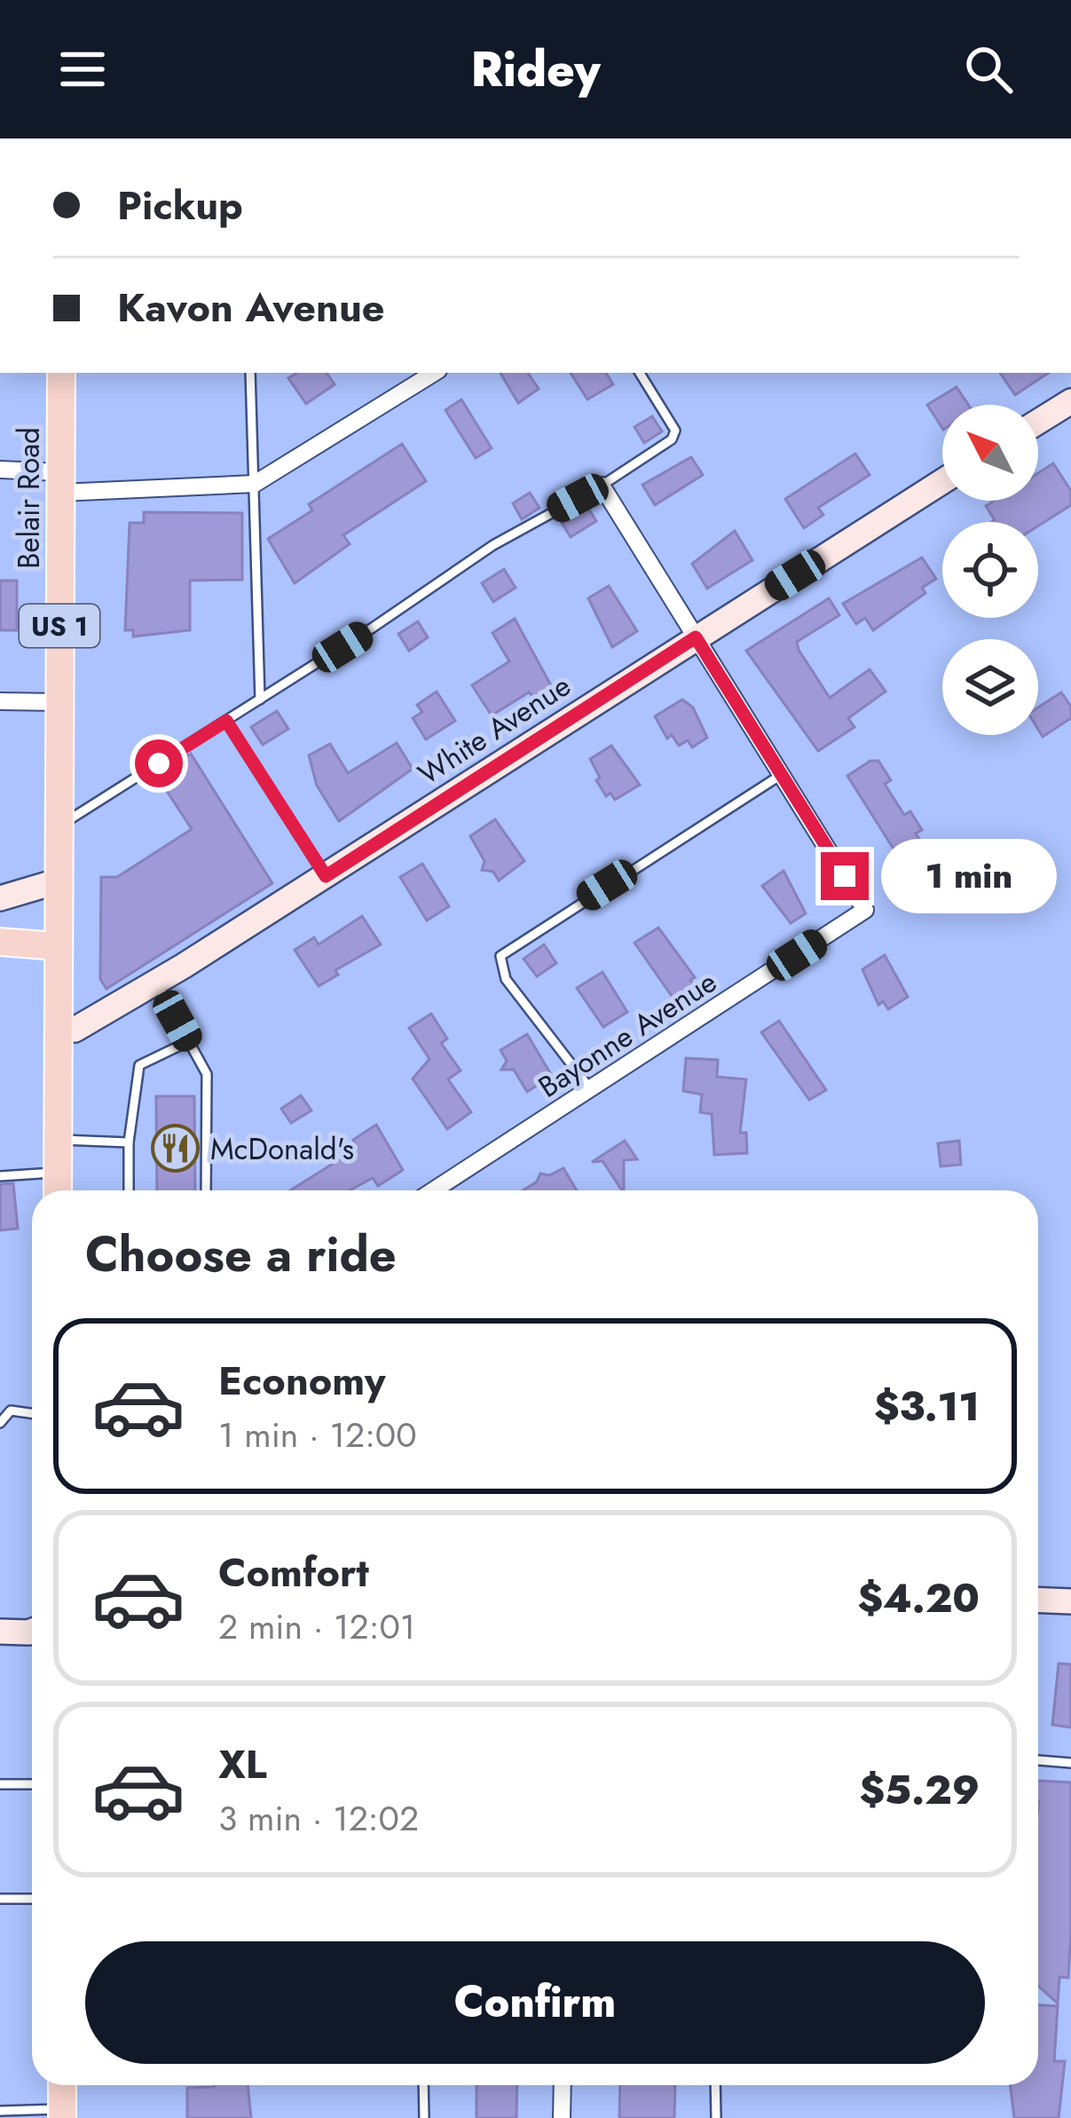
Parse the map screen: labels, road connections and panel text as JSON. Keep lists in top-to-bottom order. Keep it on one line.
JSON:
{"streets":{"main road":["Belair Road","US 1"],"street":["White Avenue","Bayonne Avenue"]},"crossings":[["Belair Road","White Avenue"]],"places":{"restaurant":["McDonald's"]},"north":"top left","page":{"header":"Ridey","banner":["Pickup","Kavon Avenue"],"bubble":"1 min","heading":"Choose a ride","list":[{"name":"Economy","note":"1 min · 12:00","value":"$3.11"},{"name":"Comfort","note":"2 min · 12:01","value":"$4.20"},{"name":"XL","note":"3 min · 12:02","value":"$5.29"}],"buttons":"Confirm"}}
